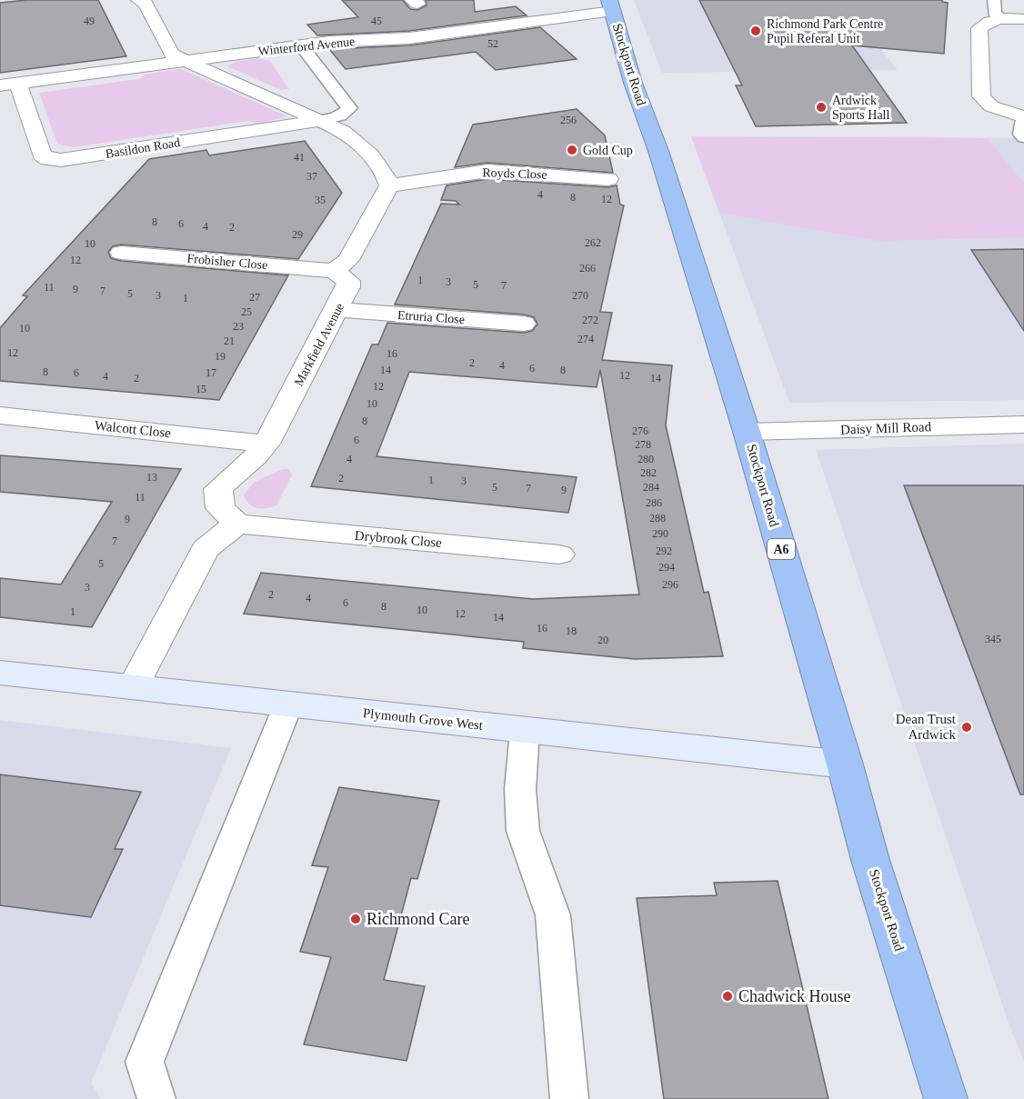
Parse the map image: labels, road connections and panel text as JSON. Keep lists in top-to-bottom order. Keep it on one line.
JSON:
{"streets":{"highway":["Stockport Road","A6"],"street":["Winterford Avenue","Basildon Road","Royds Close","Frobisher Close","Etruria Close","Markfield Avenue","Daisy Mill Road","Walcott Close","Drybrook Close","Plymouth Grove West"]},"crossings":[["Winterford Avenue","Stockport Road"],["Winterford Avenue","Basildon Road"],["Stockport Road","Daisy Mill Road"],["Stockport Road","Plymouth Grove West"],["Frobisher Close","Markfield Avenue"],["Etruria Close","Markfield Avenue"],["Markfield Avenue","Walcott Close"],["Markfield Avenue","Drybrook Close"]],"places":["Richmond Park Centre Pupil Referal Unit","Ardwick Sports Hall","Gold Cup","Dean Trust Ardwick","Richmond Care","Chadwick House"],"house_numbers":["49","45","52","256","41","37","4","8","12","35","8","6","4","2","29","262","10","12","266","1","3","5","7","11","9","7","5","3","270","27","1","25","272","23","10","274","21","12","16","19","2","4","6","14","8","8","6","17","12","4","2","14","12","15","10","8","276","6","278","4","280","282","13","2","1","3","5","284","7","9","11","286","288","9","290","7","292","5","294","296","3","2","4","6","8","10","1","12","14","16","18","345","20"]}
